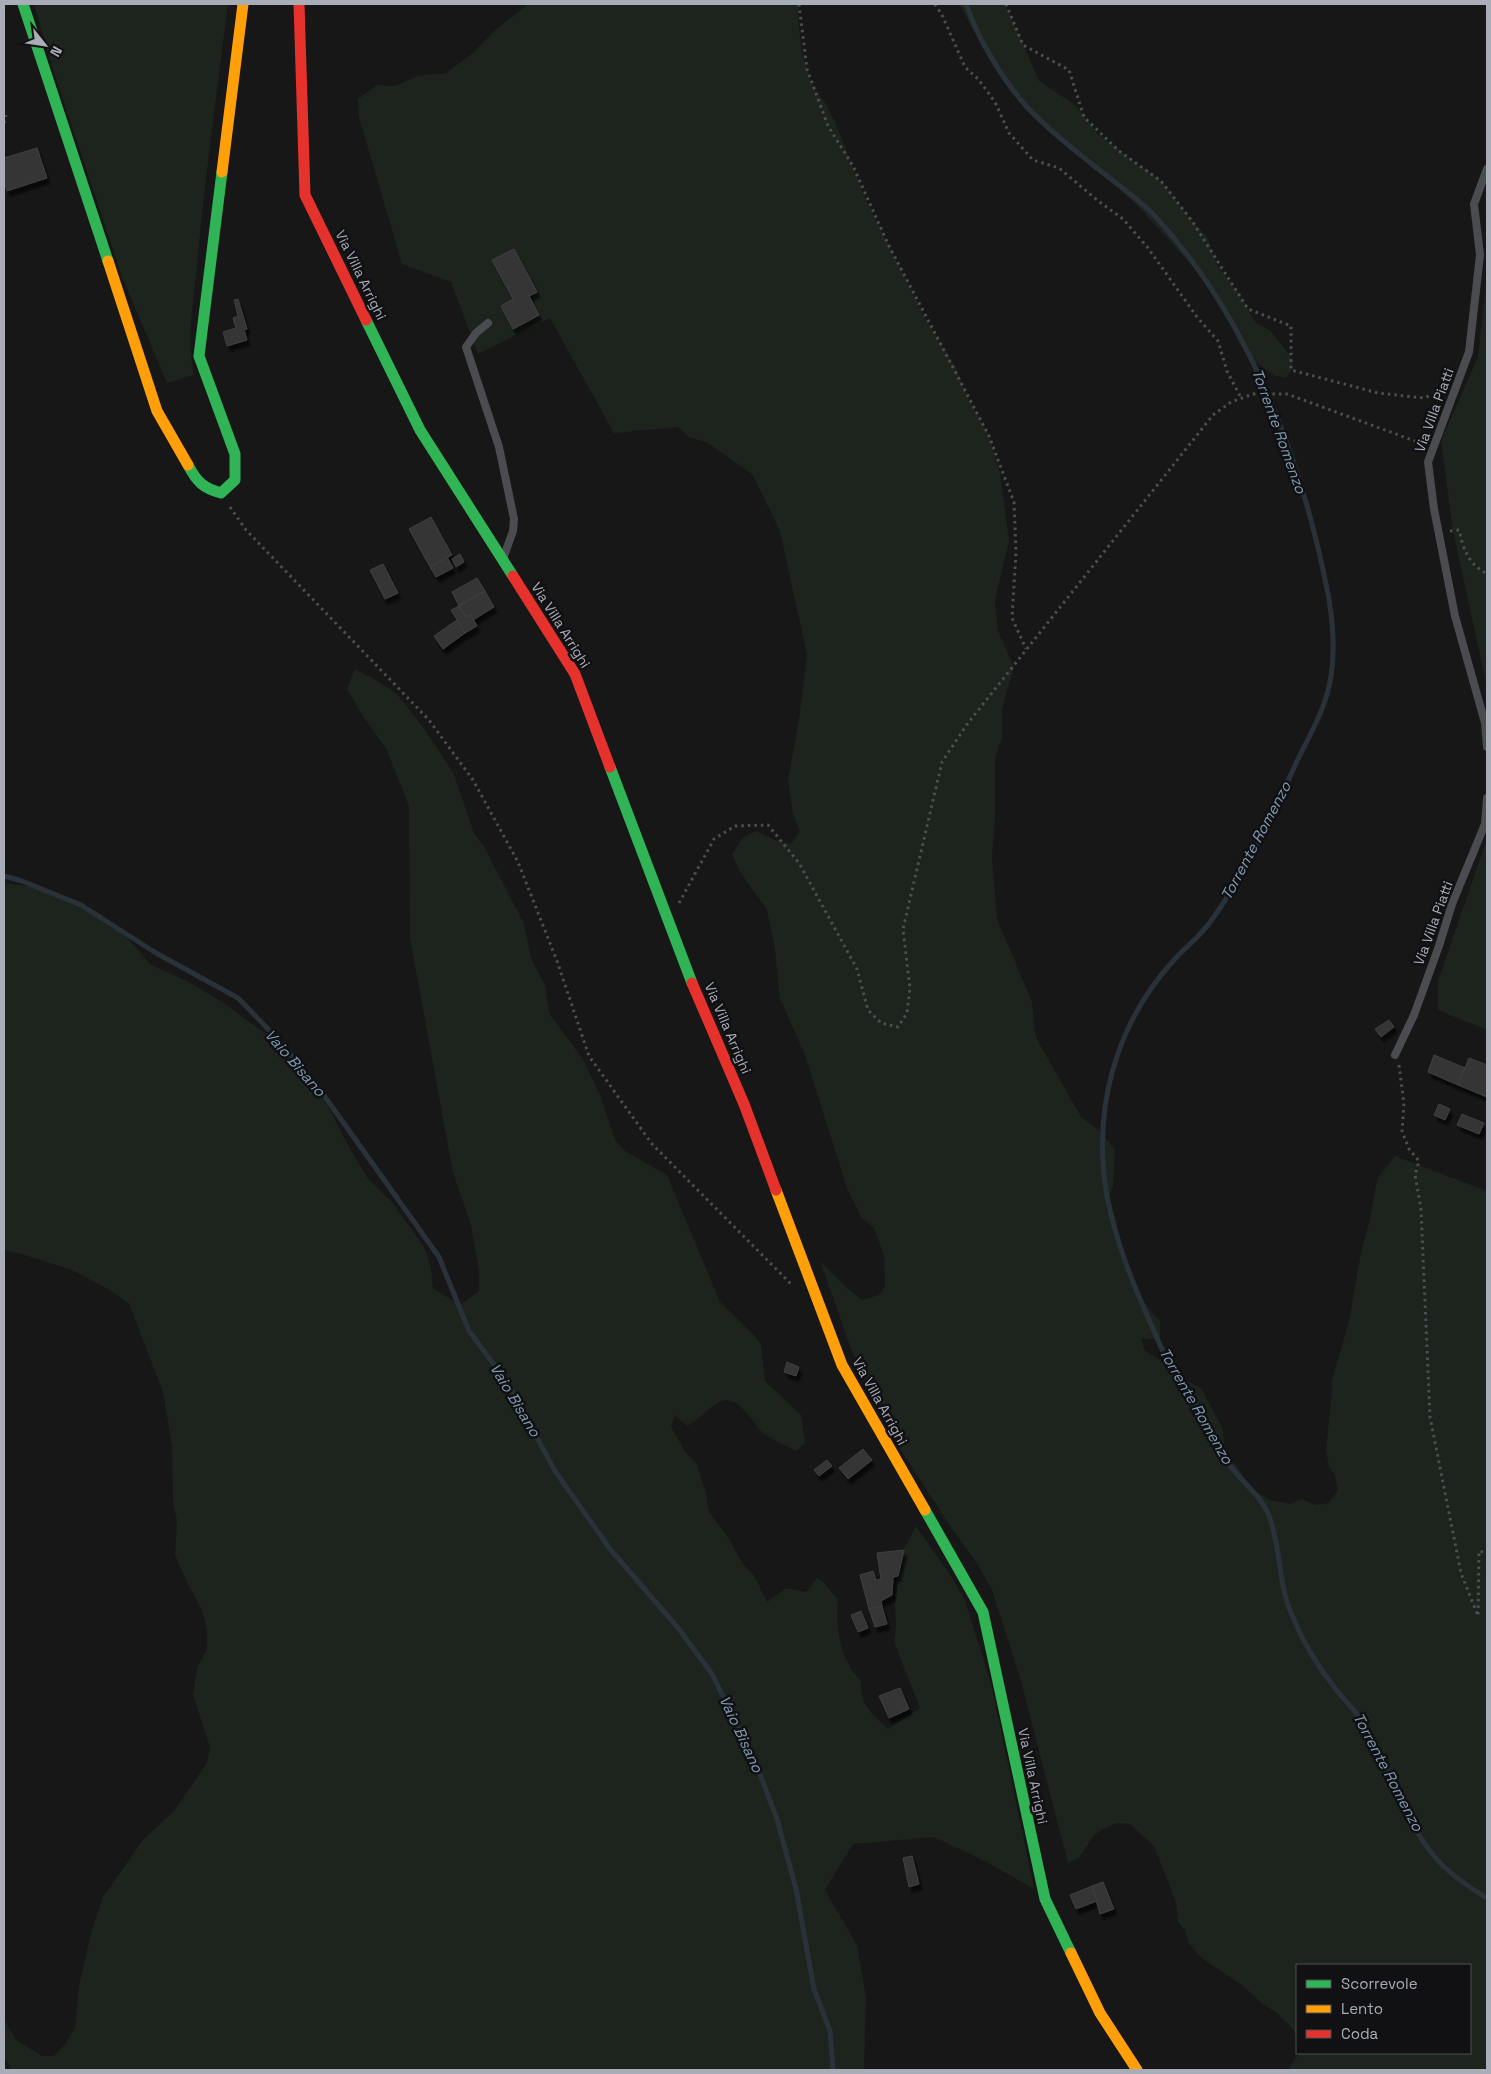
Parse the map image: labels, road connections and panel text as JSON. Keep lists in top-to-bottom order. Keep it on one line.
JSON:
{"streets":{"street":["Via Villa Arrighi"],"lane":["Via Villa Piatti"]},"water":["Torrente Romenzo","Vaio Bisano"],"legend":["Scorrevole","Lento","Coda"],"north":"bottom right"}
